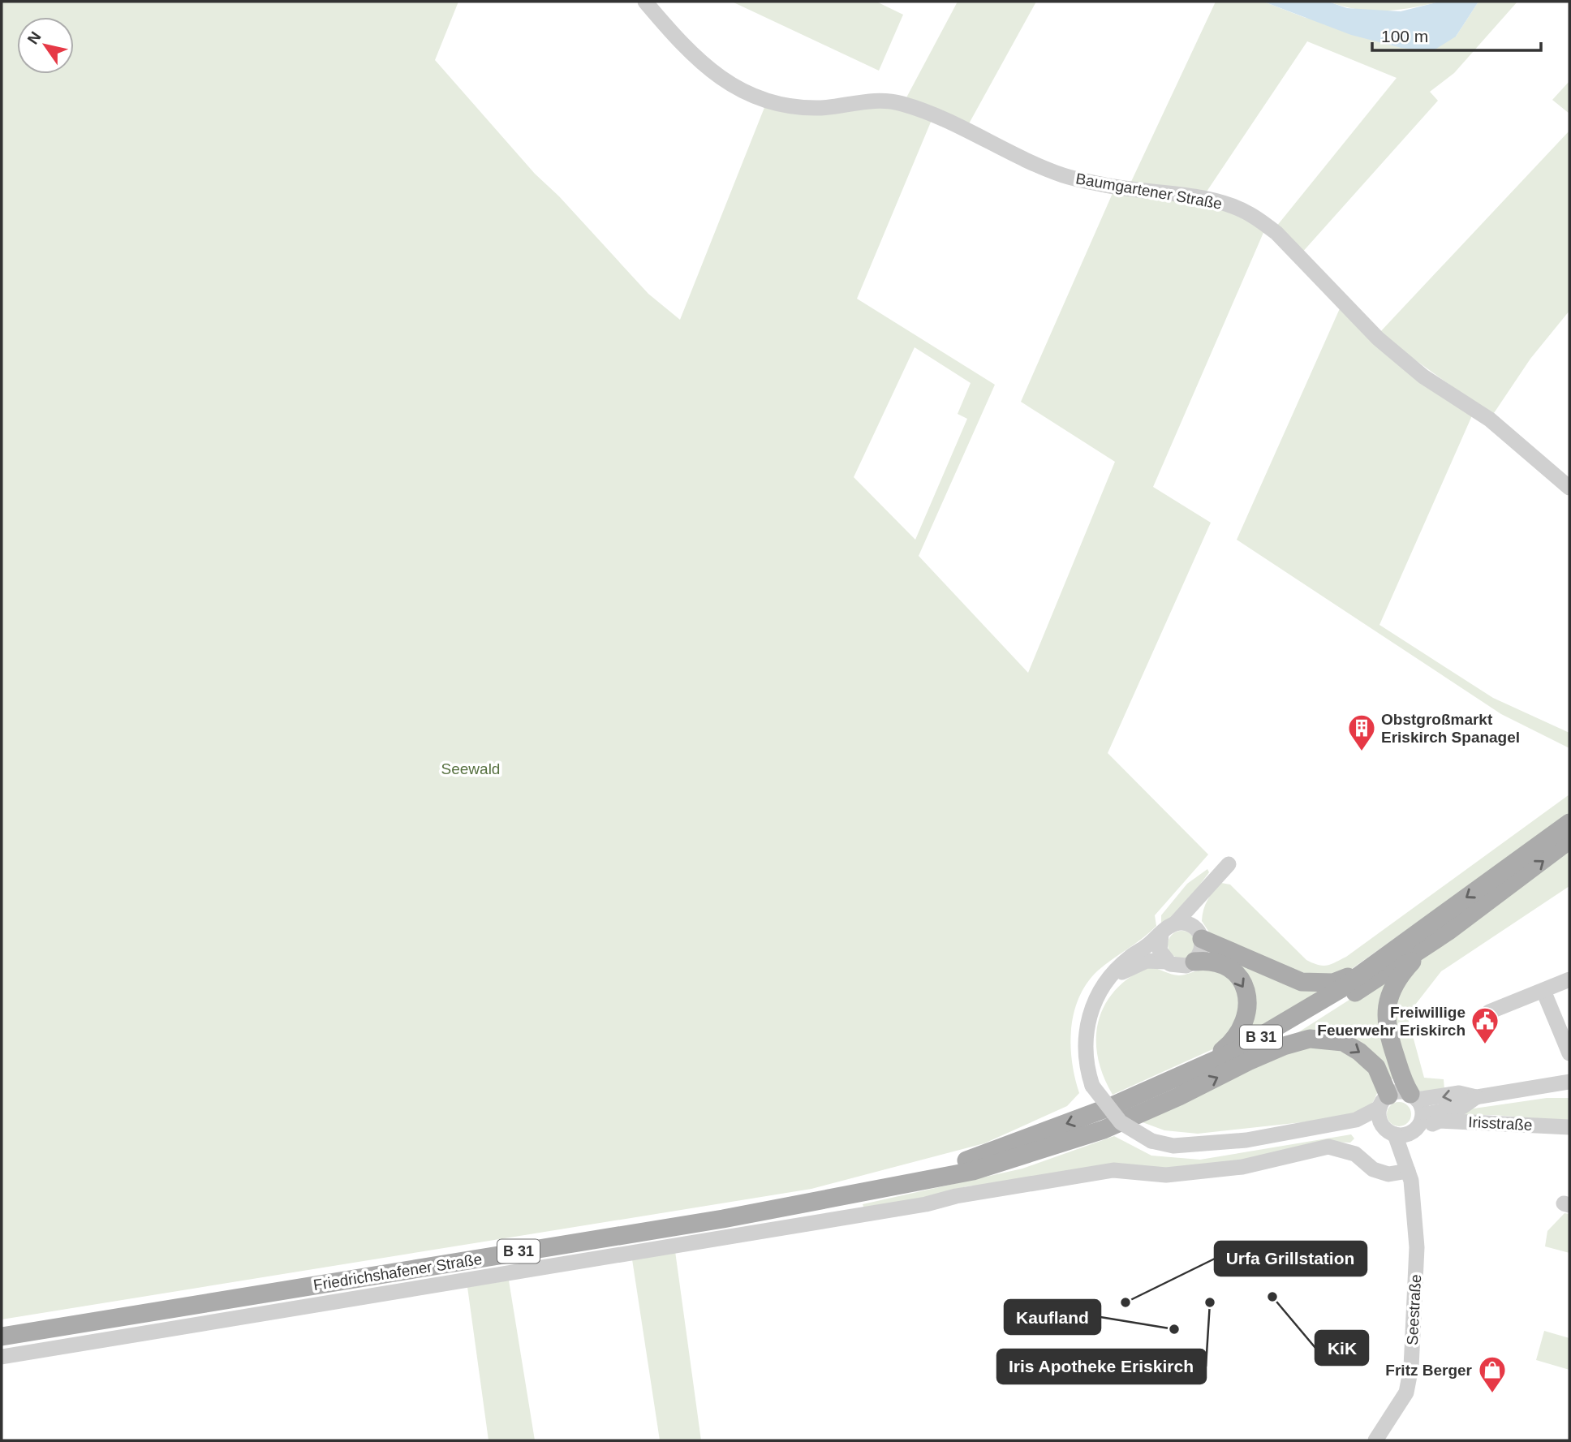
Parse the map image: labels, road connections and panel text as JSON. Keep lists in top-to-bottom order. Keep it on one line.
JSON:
{"streets":{"main road":["B 31","Friedrichshafener Straße"],"street":["Baumgartener Straße","Irisstraße","Seestraße"]},"crossings":[["B 31","Friedrichshafener Straße"],["Irisstraße","Seestraße"]],"parks":["Seewald"],"places":{"building":["Obstgroßmarkt Eriskirch Spanagel"],"public building":["Freiwillige Feuerwehr Eriskirch"],"other":["KiK","Urfa Grillstation","Iris Apotheke Eriskirch","Kaufland"],"shop":["Fritz Berger"]},"scale_bar":"100 m","north":"top left"}
